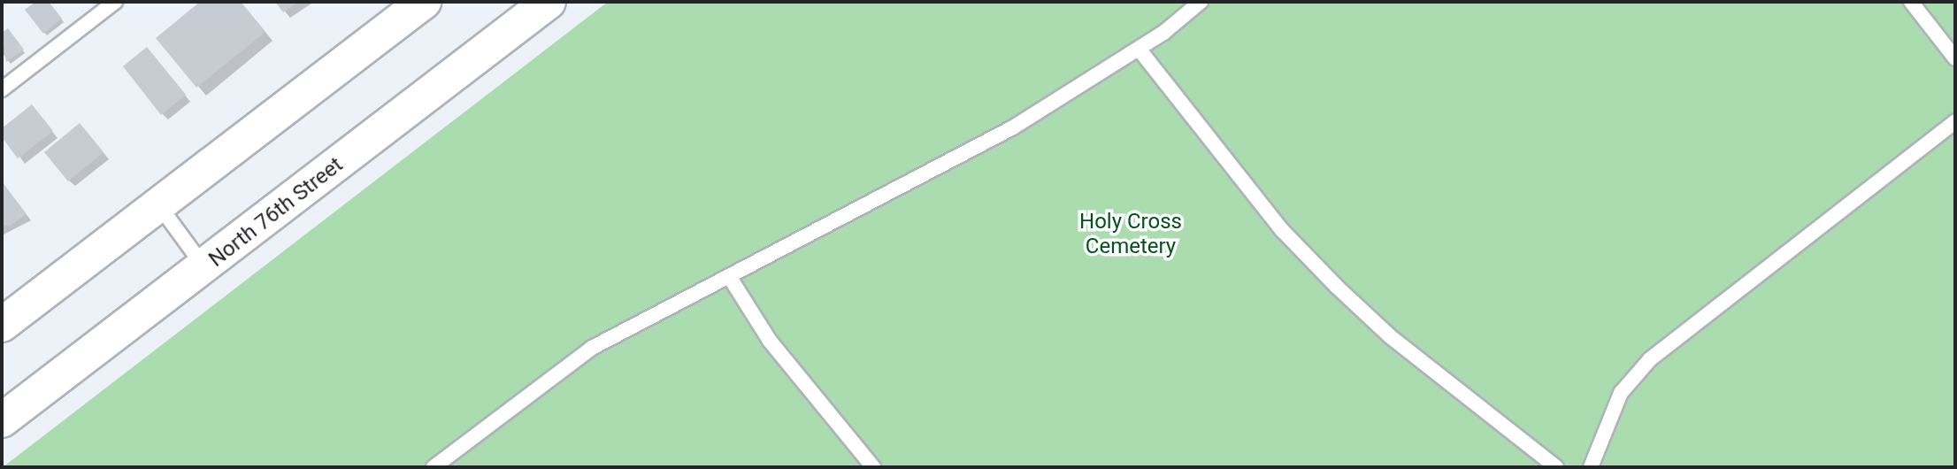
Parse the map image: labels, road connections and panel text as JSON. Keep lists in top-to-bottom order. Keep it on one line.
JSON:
{"streets":{"main road":["North 76th Street"]},"parks":["Holy Cross Cemetery"]}
